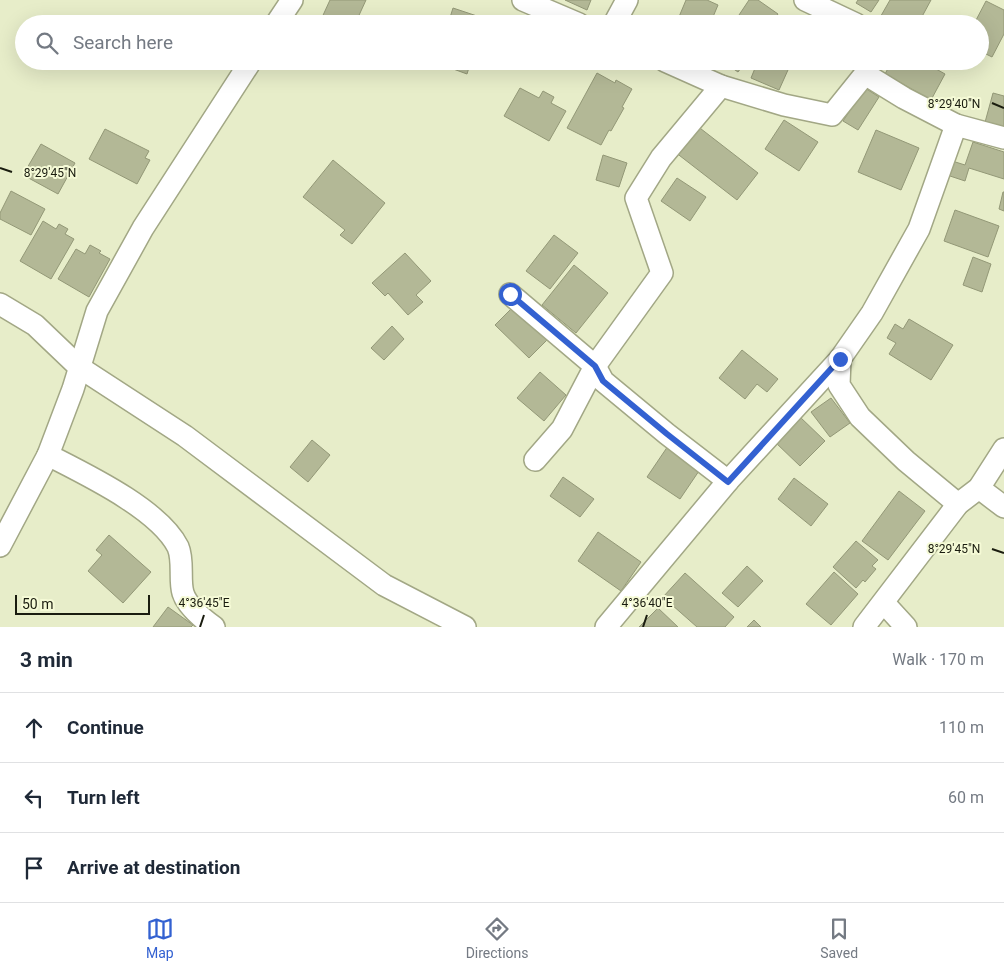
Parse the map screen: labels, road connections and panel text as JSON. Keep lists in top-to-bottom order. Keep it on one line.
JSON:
{"scale_bar":"50 m","page":{"search":"Search here","scale":"50 m","heading":["3 min","Walk · 170 m"],"list":[["Continue","110 m"],["Turn left","60 m"],"Arrive at destination"],"nav":["Map","Directions","Saved"]},"coordinates":["8°29'40\"N","8°29'45\"N","4°36'45\"E","4°36'40\"E"]}
